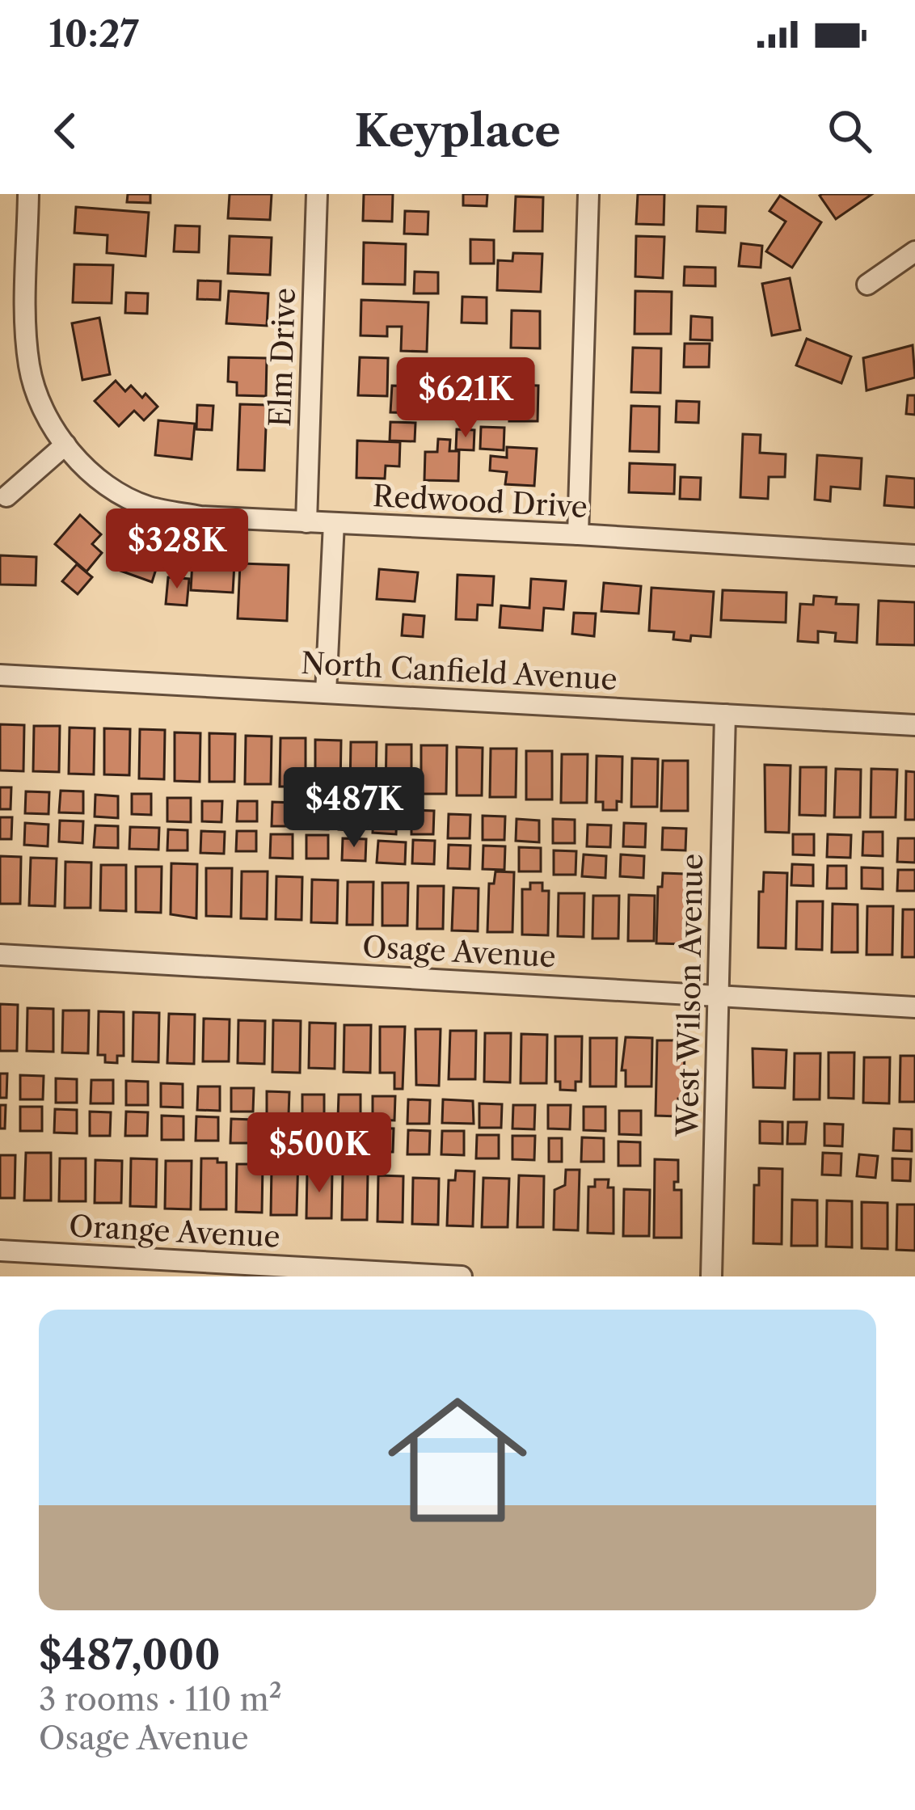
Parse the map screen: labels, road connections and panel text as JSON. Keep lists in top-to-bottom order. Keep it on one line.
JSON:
{"streets":{"street":["Elm Drive","Redwood Drive","North Canfield Avenue","Osage Avenue","West Wilson Avenue","Orange Avenue"]},"crossings":[["Elm Drive","Redwood Drive"],["North Canfield Avenue","West Wilson Avenue"],["Osage Avenue","West Wilson Avenue"]],"page":{"status":"10:27","header":"Keyplace","price":["$621K","$328K","$487K","$500K"],"list":[{"name":"$487,000","note":"3 rooms · 110 m² · Osage Avenue"}]}}
